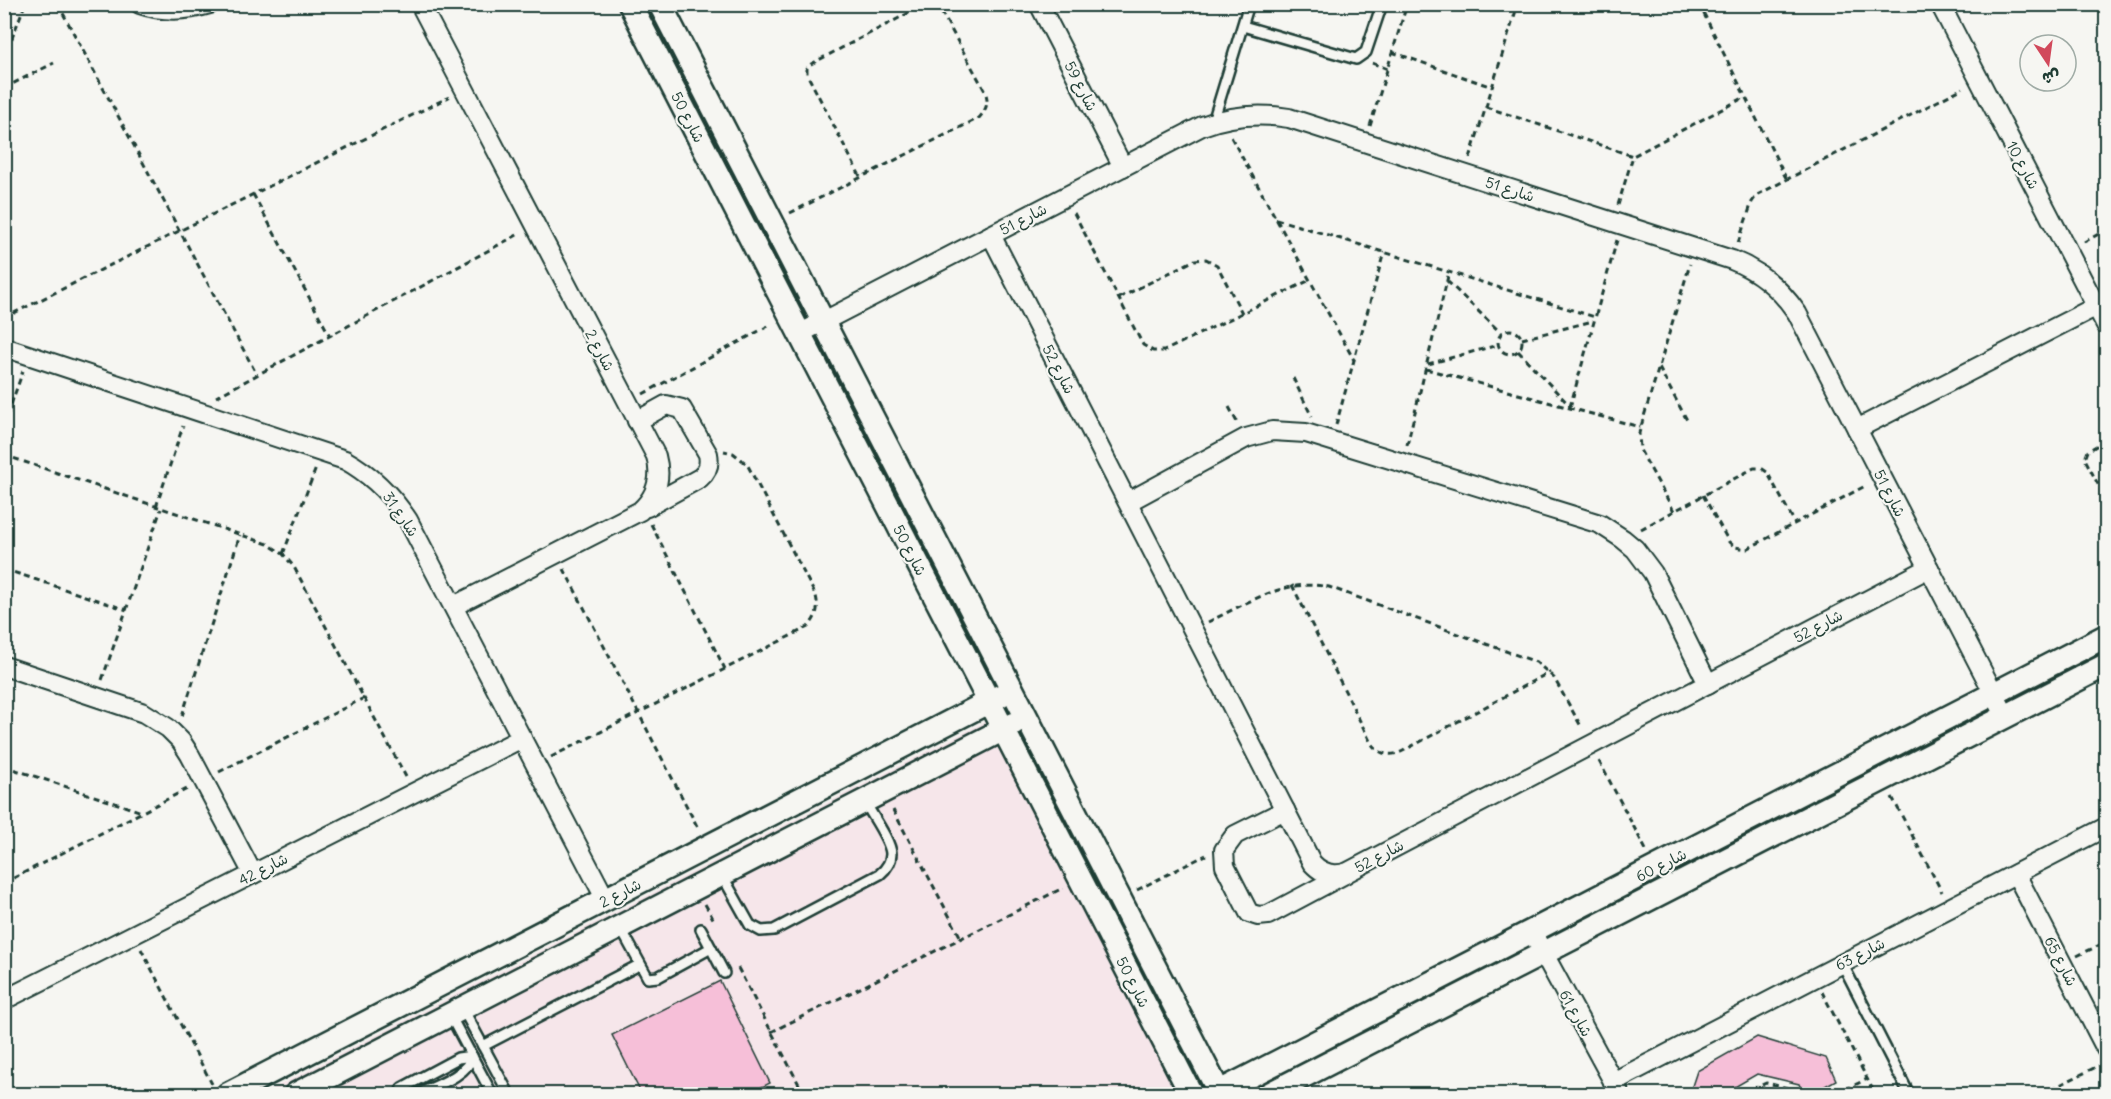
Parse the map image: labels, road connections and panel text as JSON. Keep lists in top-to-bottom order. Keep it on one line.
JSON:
{"streets":{"street":["شارع 59","شارع 50","شارع 10","شارع 51","شارع 2","شارع 52","شارع 31","شارع 60","شارع 42","شارع 63","شارع 65","شارع 61"]},"crossings":[["شارع 59","شارع 51"],["شارع 50","شارع 51"],["شارع 50","شارع 2"],["شارع 50","شارع 60"],["شارع 51","شارع 52"],["شارع 51","شارع 60"],["شارع 2","شارع 31"],["شارع 31","شارع 42"],["شارع 60","شارع 61"],["شارع 63","شارع 65"],["شارع 63","شارع 61"]],"north":"bottom"}
